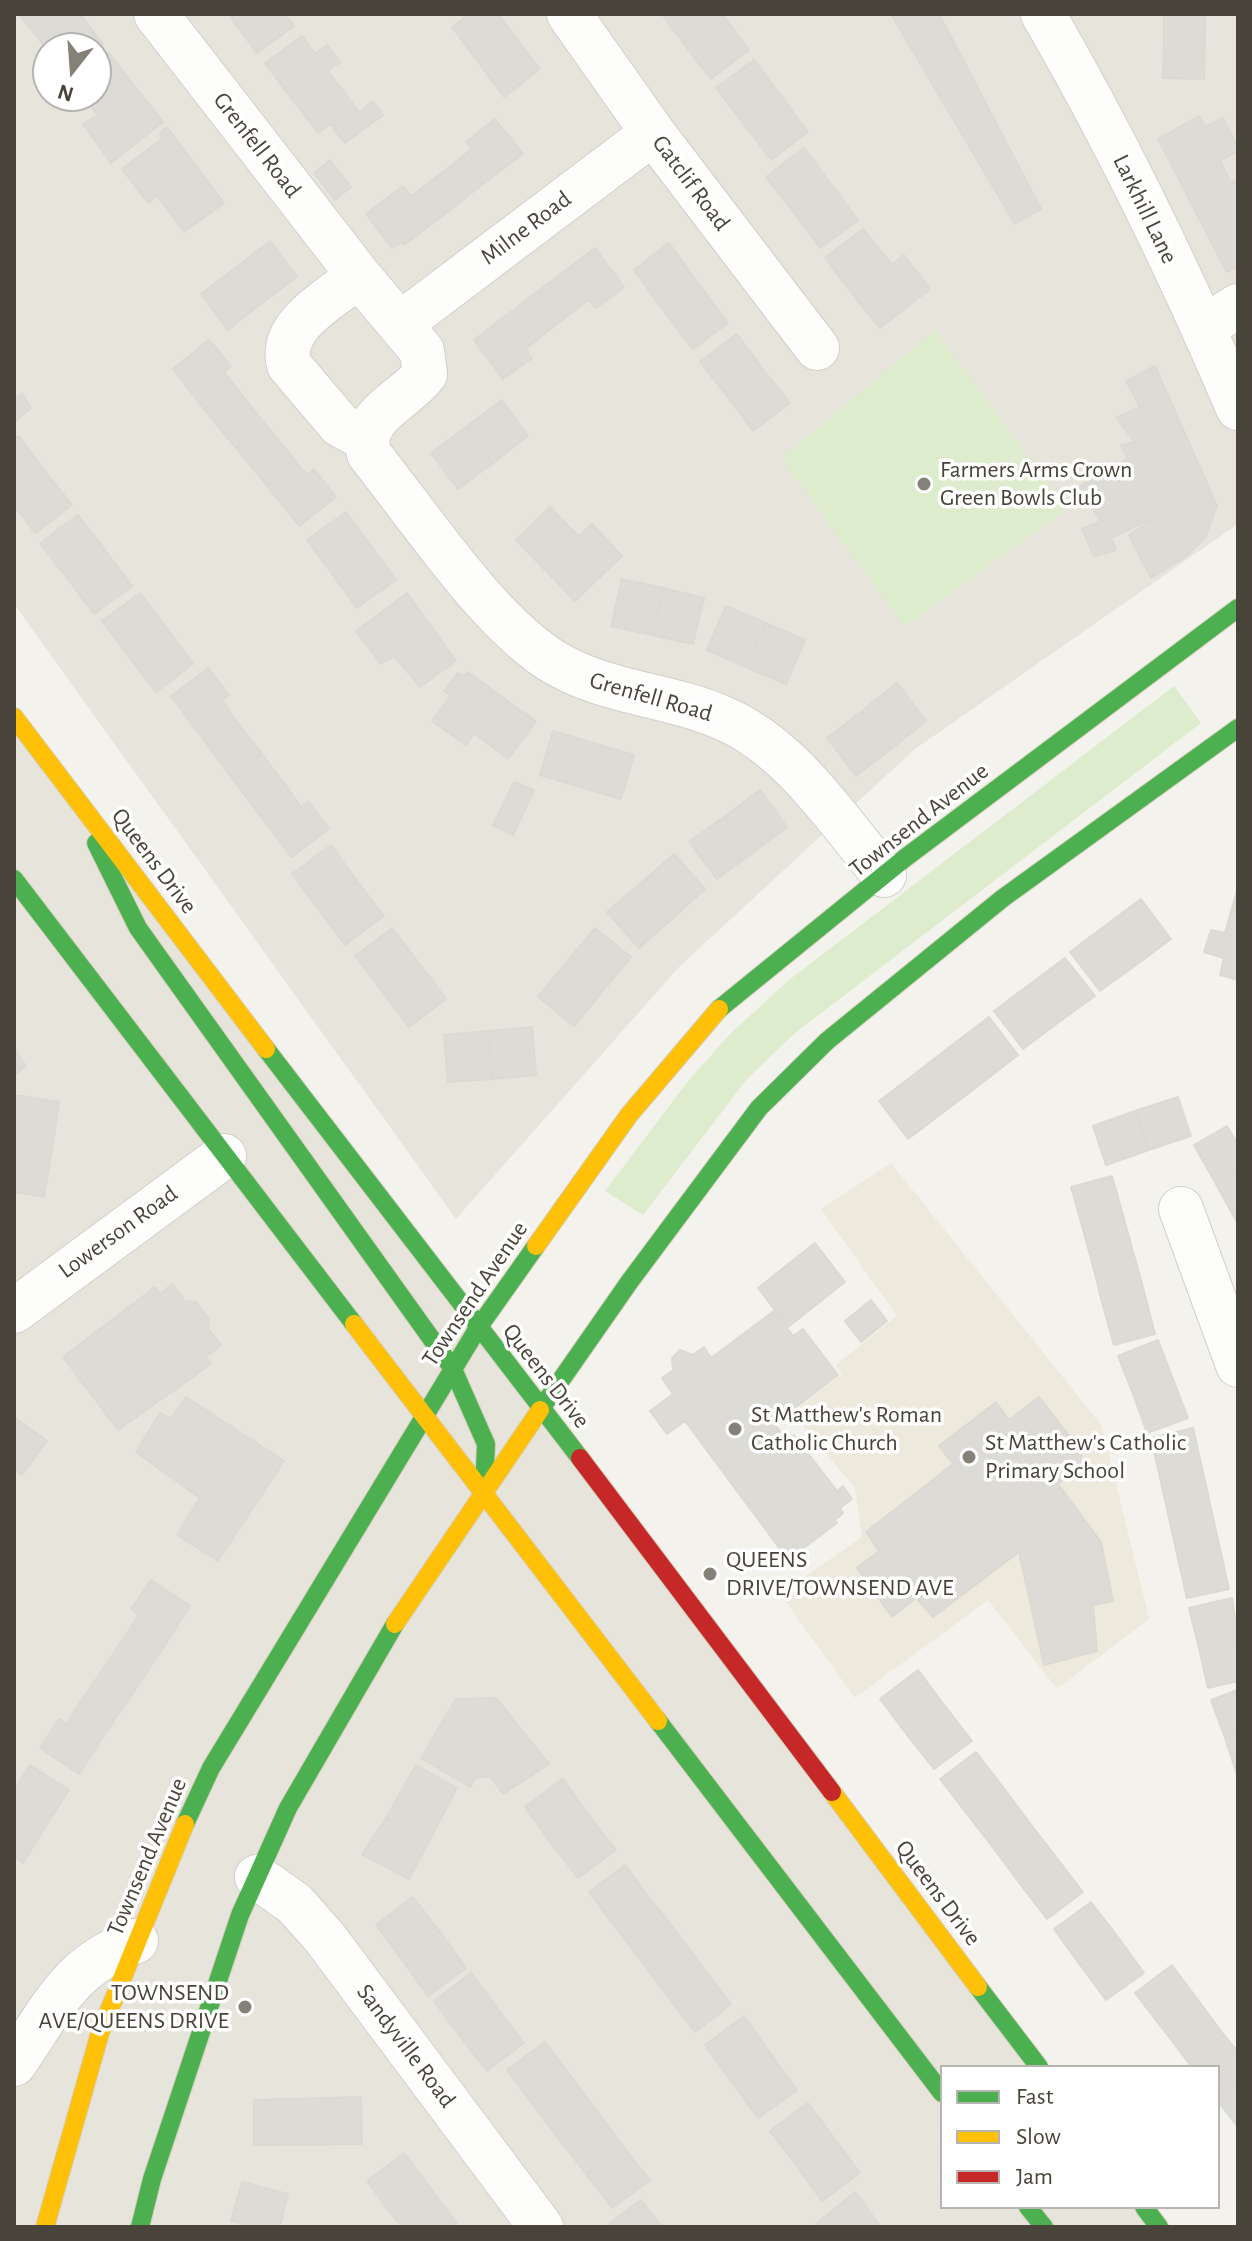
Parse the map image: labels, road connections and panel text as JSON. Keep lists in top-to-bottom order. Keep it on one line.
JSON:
{"streets":{"main road":["Townsend Avenue","Queens Drive"],"street":["Grenfell Road","Gatclif Road","Larkhill Lane","Milne Road","Lowerson Road","Sandyville Road"]},"crossings":[["Grenfell Road","Milne Road"],["Grenfell Road","Townsend Avenue"],["Gatclif Road","Milne Road"],["Townsend Avenue","Queens Drive"]],"places":["Farmers Arms Crown Green Bowls Club","St Matthew's Roman Catholic Church","St Matthew's Catholic Primary School","QUEENS DRIVE/TOWNSEND AVE","TOWNSEND AVE/QUEENS DRIVE"],"legend":["Fast","Slow","Jam"],"north":"bottom"}
